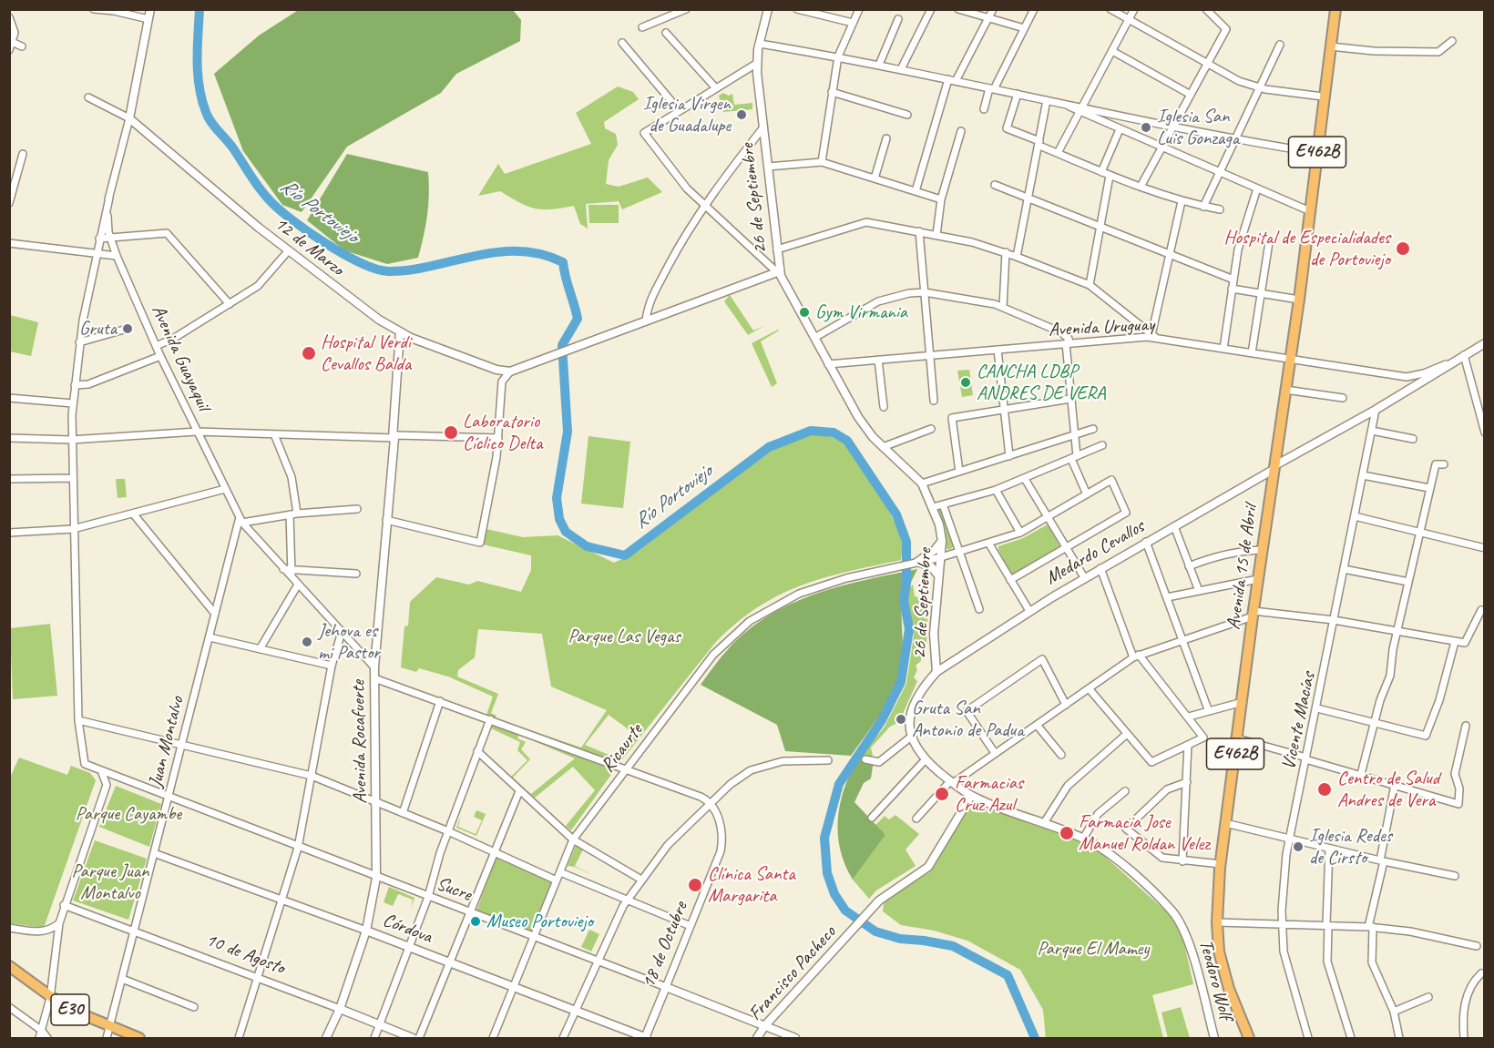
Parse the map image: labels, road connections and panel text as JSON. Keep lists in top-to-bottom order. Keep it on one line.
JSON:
{"streets":{"main road":["E462B","Avenida 15 de Abril","E30"],"street":["26 de Septiembre","12 de Marzo","Avenida Uruguay","Avenida Guayaquil","Medardo Cevallos","Vicente Macías","Juan Montalvo","Avenida Rocafuerte","Ricaurte","Sucre","Córdova","18 de Octubre","10 de Agosto","Francisco Pacheco","Teodoro Wolf"]},"crossings":[["E462B","Avenida 15 de Abril"],["26 de Septiembre","Avenida Uruguay"],["26 de Septiembre","Medardo Cevallos"],["26 de Septiembre","Ricaurte"],["12 de Marzo","Avenida Guayaquil"],["12 de Marzo","Avenida Rocafuerte"],["Avenida Uruguay","Medardo Cevallos"],["Avenida Uruguay","Avenida 15 de Abril"],["Avenida Guayaquil","Juan Montalvo"],["Avenida Guayaquil","Avenida Rocafuerte"],["Medardo Cevallos","Avenida 15 de Abril"],["Medardo Cevallos","Vicente Macías"],["Juan Montalvo","Sucre"],["Juan Montalvo","Córdova"],["Juan Montalvo","10 de Agosto"],["Juan Montalvo","E30"],["Avenida Rocafuerte","Sucre"],["Avenida Rocafuerte","Córdova"],["Avenida Rocafuerte","10 de Agosto"],["Ricaurte","Sucre"],["Ricaurte","Córdova"],["Sucre","18 de Octubre"],["Sucre","Francisco Pacheco"],["Córdova","18 de Octubre"]],"water":["Río Portoviejo"],"parks":["Parque Las Vegas","Parque Cayambe","Parque Juan Montalvo","Parque El Mamey"],"places":["Iglesia Virgen de Guadalupe","Iglesia San Luis Gonzaga","Hospital de Especialidades de Portoviejo","Gym Virmania","Gruta","Hospital Verdi Cevallos Balda","CANCHA LDBP ANDRES DE VERA","Laboratorio Cíclico Delta","Jehova es mi Pastor","Gruta San Antonio de Padua","Centro de Salud Andres de Vera","Farmacias Cruz Azul","Farmacia Jose Manuel Roldan Velez","Iglesia Redes de Cirsto","Clínica Santa Margarita","Museo Portoviejo"]}
